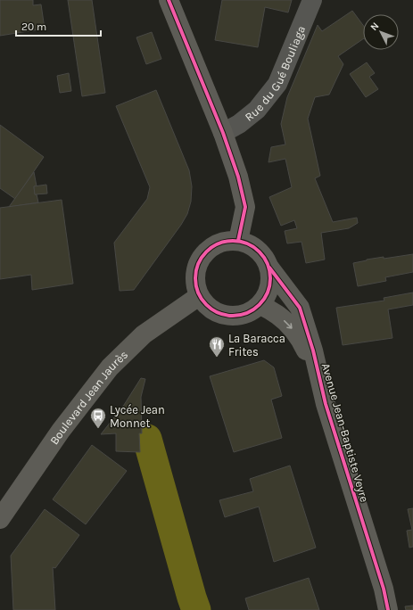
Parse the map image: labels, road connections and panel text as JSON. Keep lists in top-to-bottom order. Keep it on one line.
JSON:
{"streets":{"main road":["Boulevard Jean Jaurès","Avenue Jean-Baptiste Veyre"],"street":["Rue du Gué Bouliaga"]},"crossings":[["Boulevard Jean Jaurès","Avenue Jean-Baptiste Veyre"]],"places":{"restaurant":["La Baracca Frites"],"bus stop":["Lycée Jean Monnet"]},"scale_bar":"20 m","north":"top left"}
